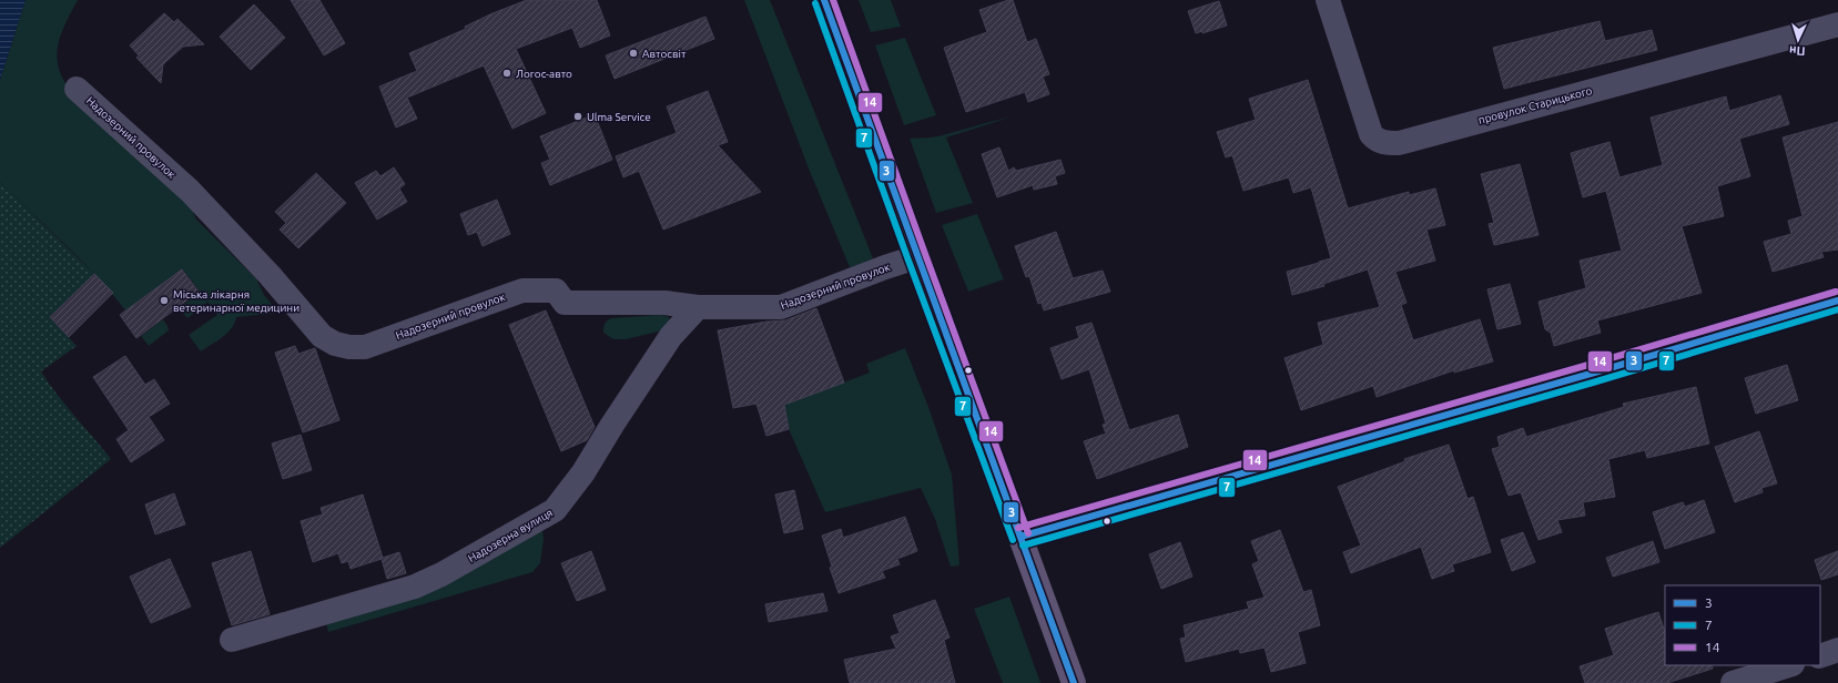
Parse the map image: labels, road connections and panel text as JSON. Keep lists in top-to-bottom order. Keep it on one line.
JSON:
{"streets":{"street":["провулок Старицького","Надозерний провулок","Надозерна вулиця"]},"crossings":[["Надозерний провулок","Надозерна вулиця"]],"places":["Автосвіт","Логос-авто","Ulma Service","Міська лікарня ветеринарної медицини"],"lines":["transit line 3","transit line 14","transit line 7"],"legend":["3","7","14"],"north":"bottom"}
